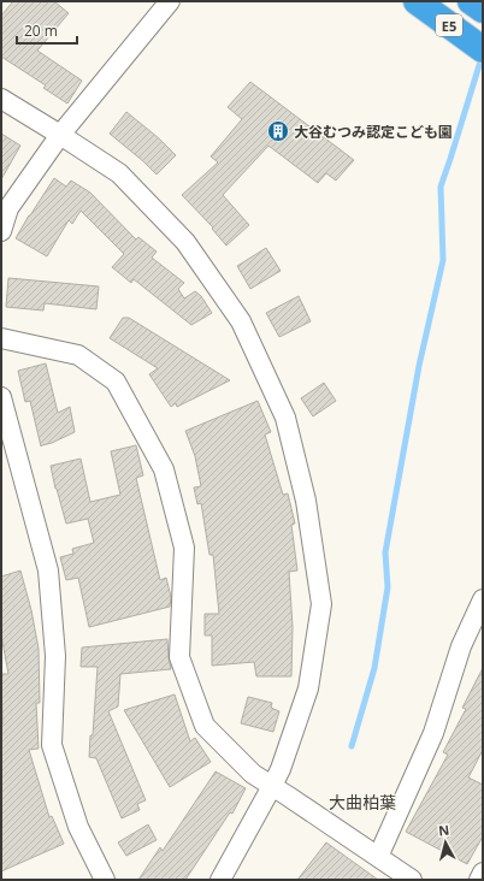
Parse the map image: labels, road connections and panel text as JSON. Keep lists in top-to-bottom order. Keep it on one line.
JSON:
{"streets":{"highway":["E5"]},"districts":["大曲柏葉"],"places":{"building":["大谷むつみ認定こども園"]},"scale_bar":"20 m","north":"top"}
